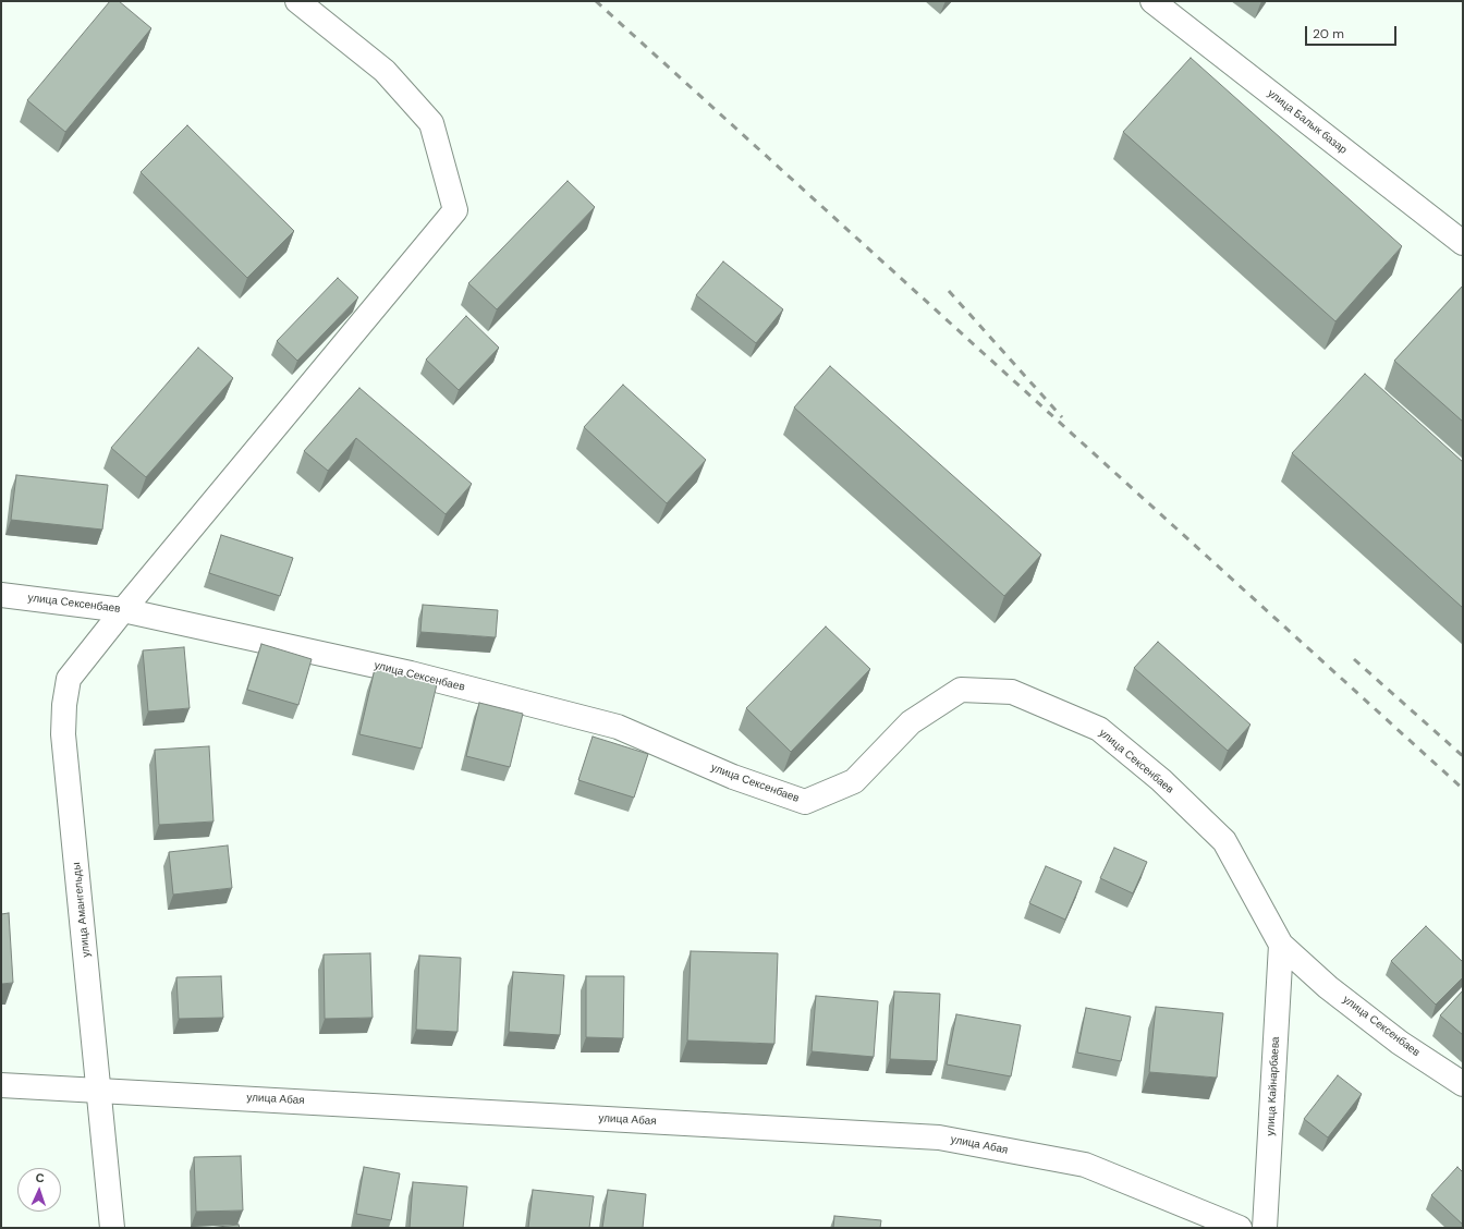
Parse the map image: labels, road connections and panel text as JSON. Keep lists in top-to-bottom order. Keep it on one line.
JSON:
{"streets":{"street":["улица Балык базар","улица Сексенбаев","улица Амангельды","улица Кайнарбаева","улица Абая"]},"crossings":[["улица Сексенбаев","улица Амангельды"],["улица Сексенбаев","улица Кайнарбаева"],["улица Амангельды","улица Абая"]],"scale_bar":"20 m","north":"top"}
